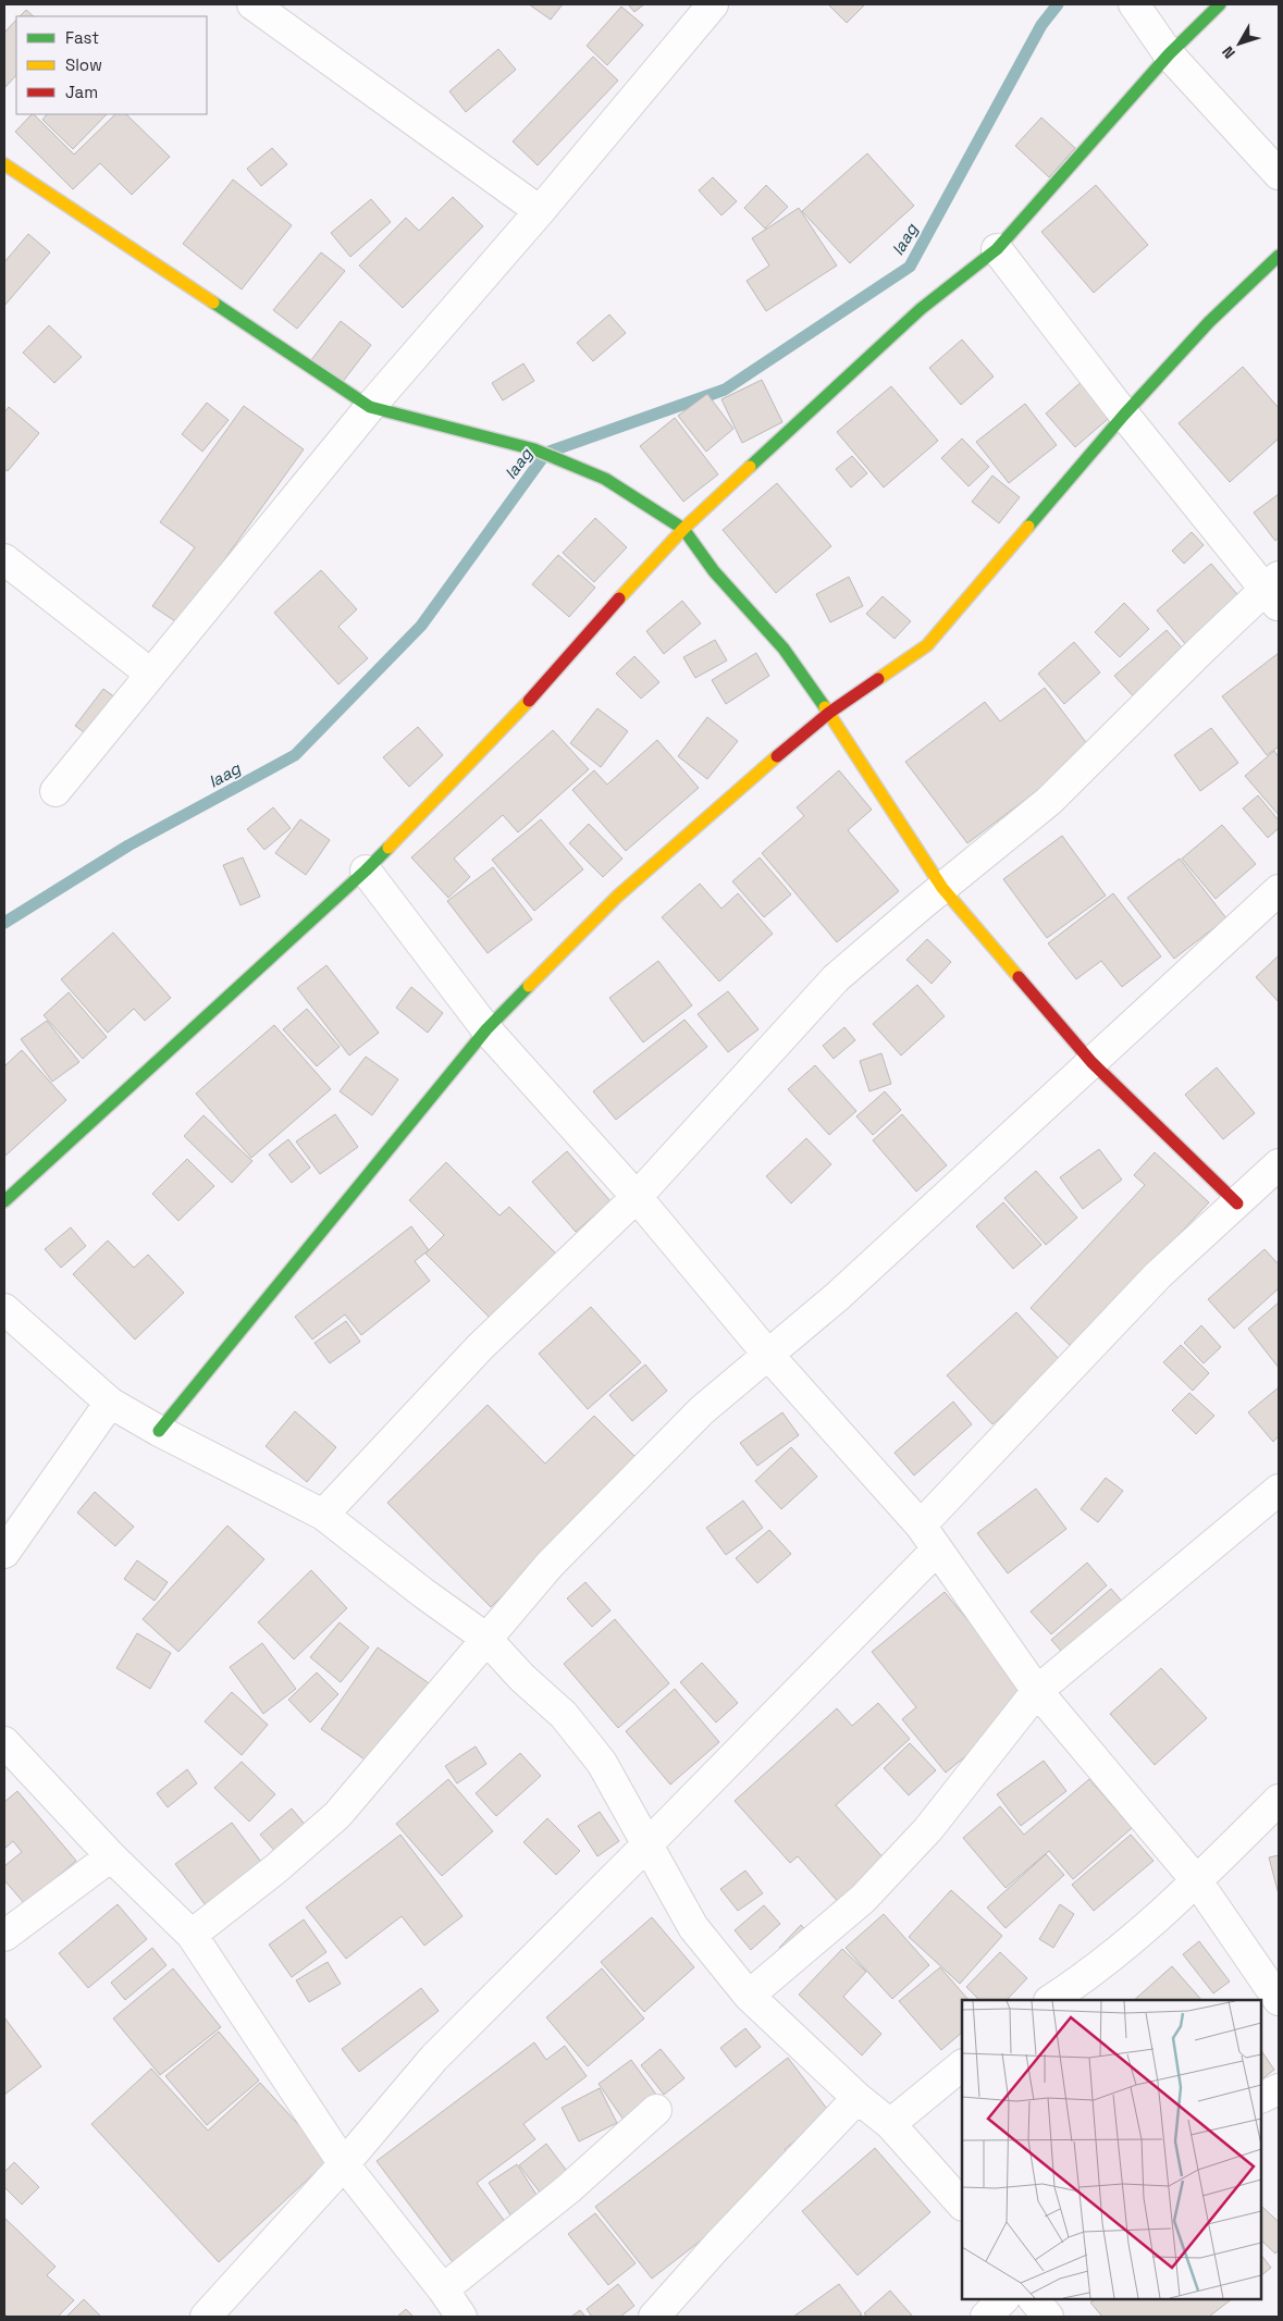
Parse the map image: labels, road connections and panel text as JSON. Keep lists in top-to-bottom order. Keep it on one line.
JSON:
{"water":["laag"],"legend":["Fast","Slow","Jam"],"north":"bottom left"}
